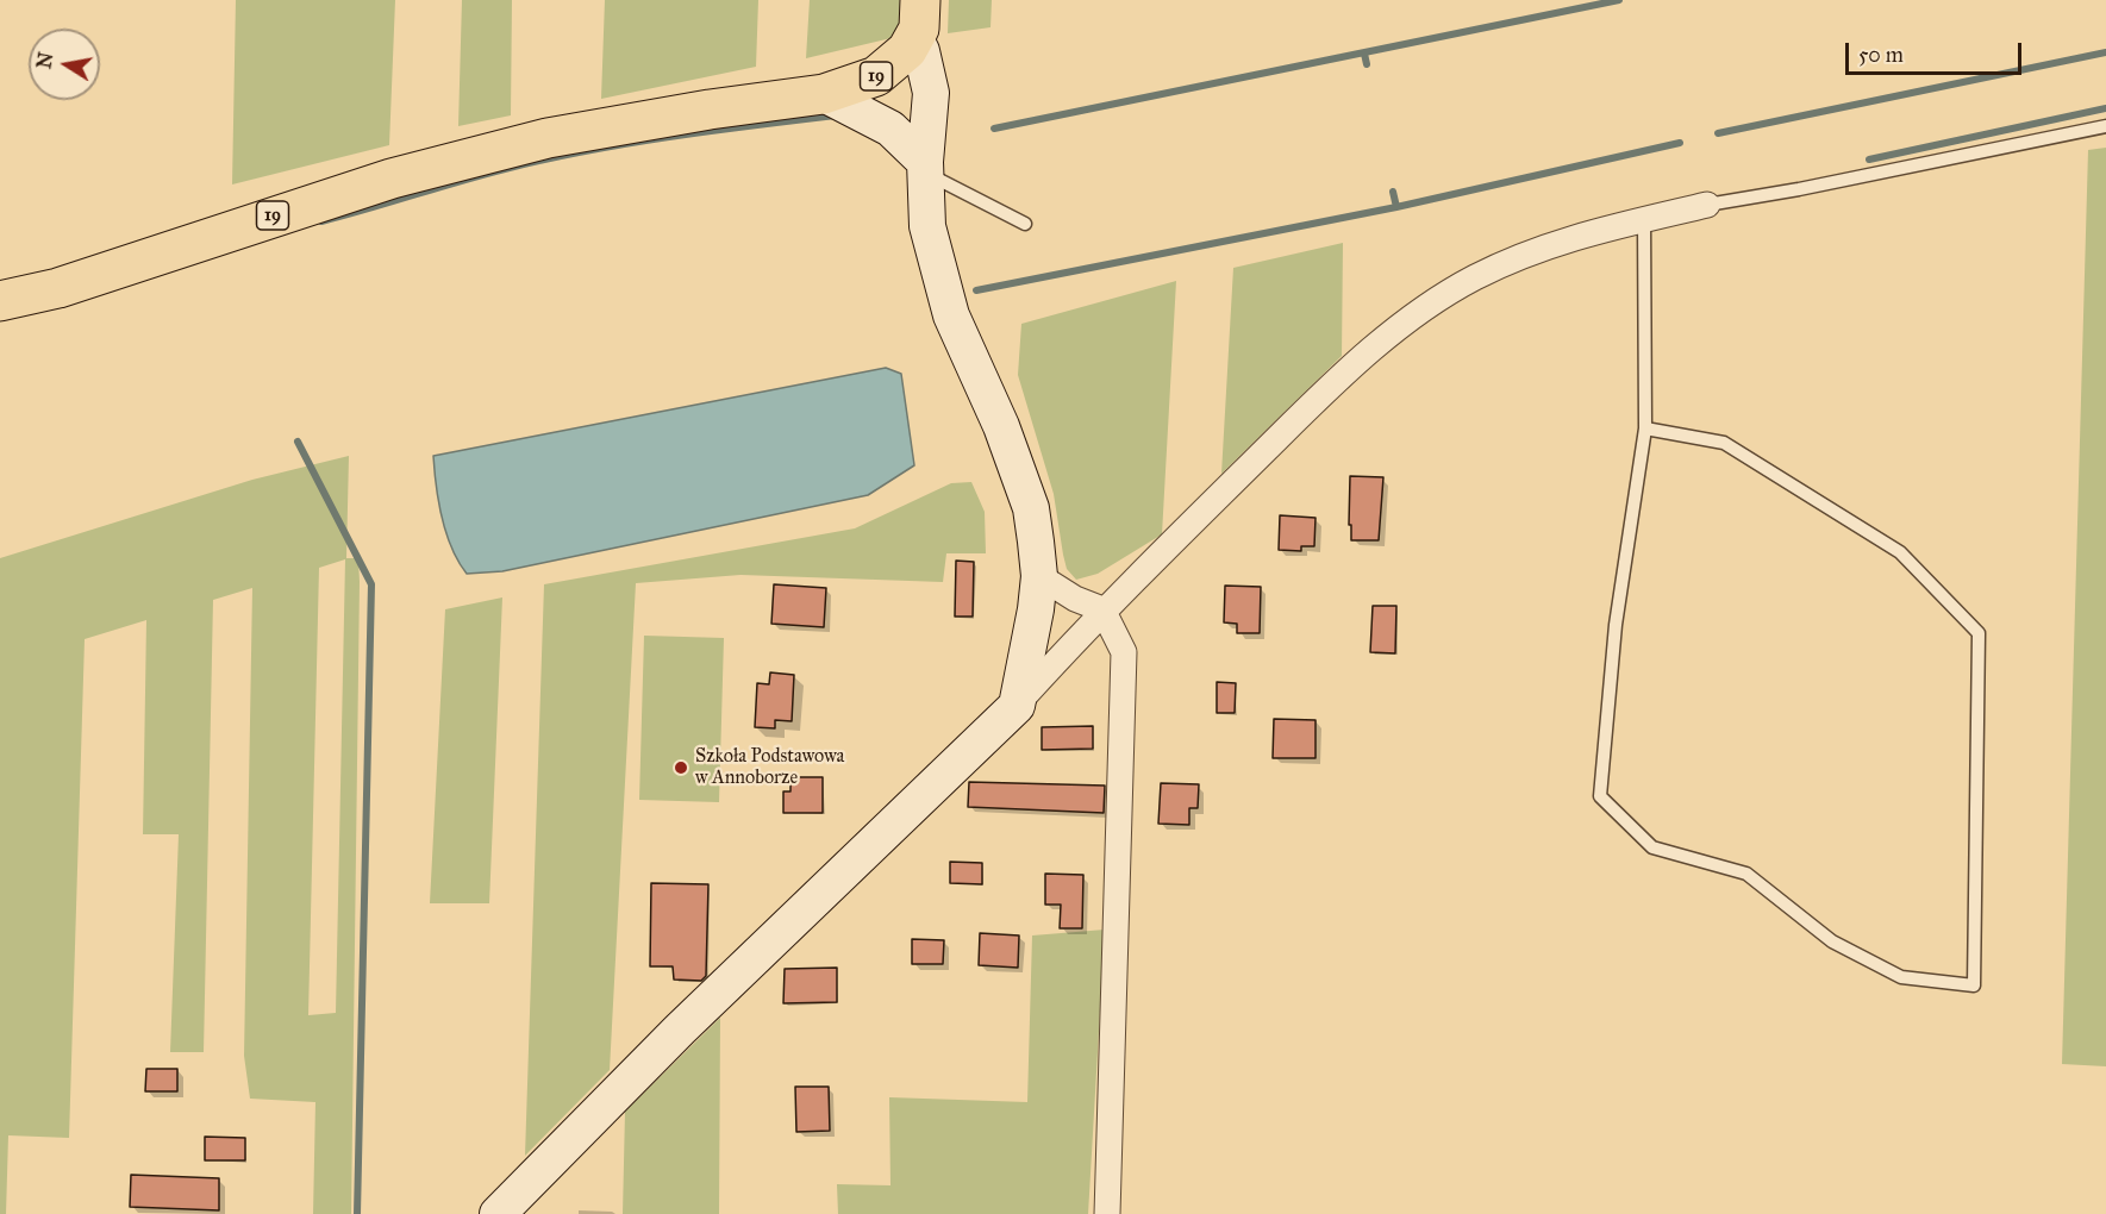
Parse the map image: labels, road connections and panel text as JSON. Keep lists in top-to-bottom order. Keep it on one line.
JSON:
{"streets":{"highway":["19"]},"places":["Szkoła Podstawowa w Annoborze"],"scale_bar":"50 m","north":"left"}
